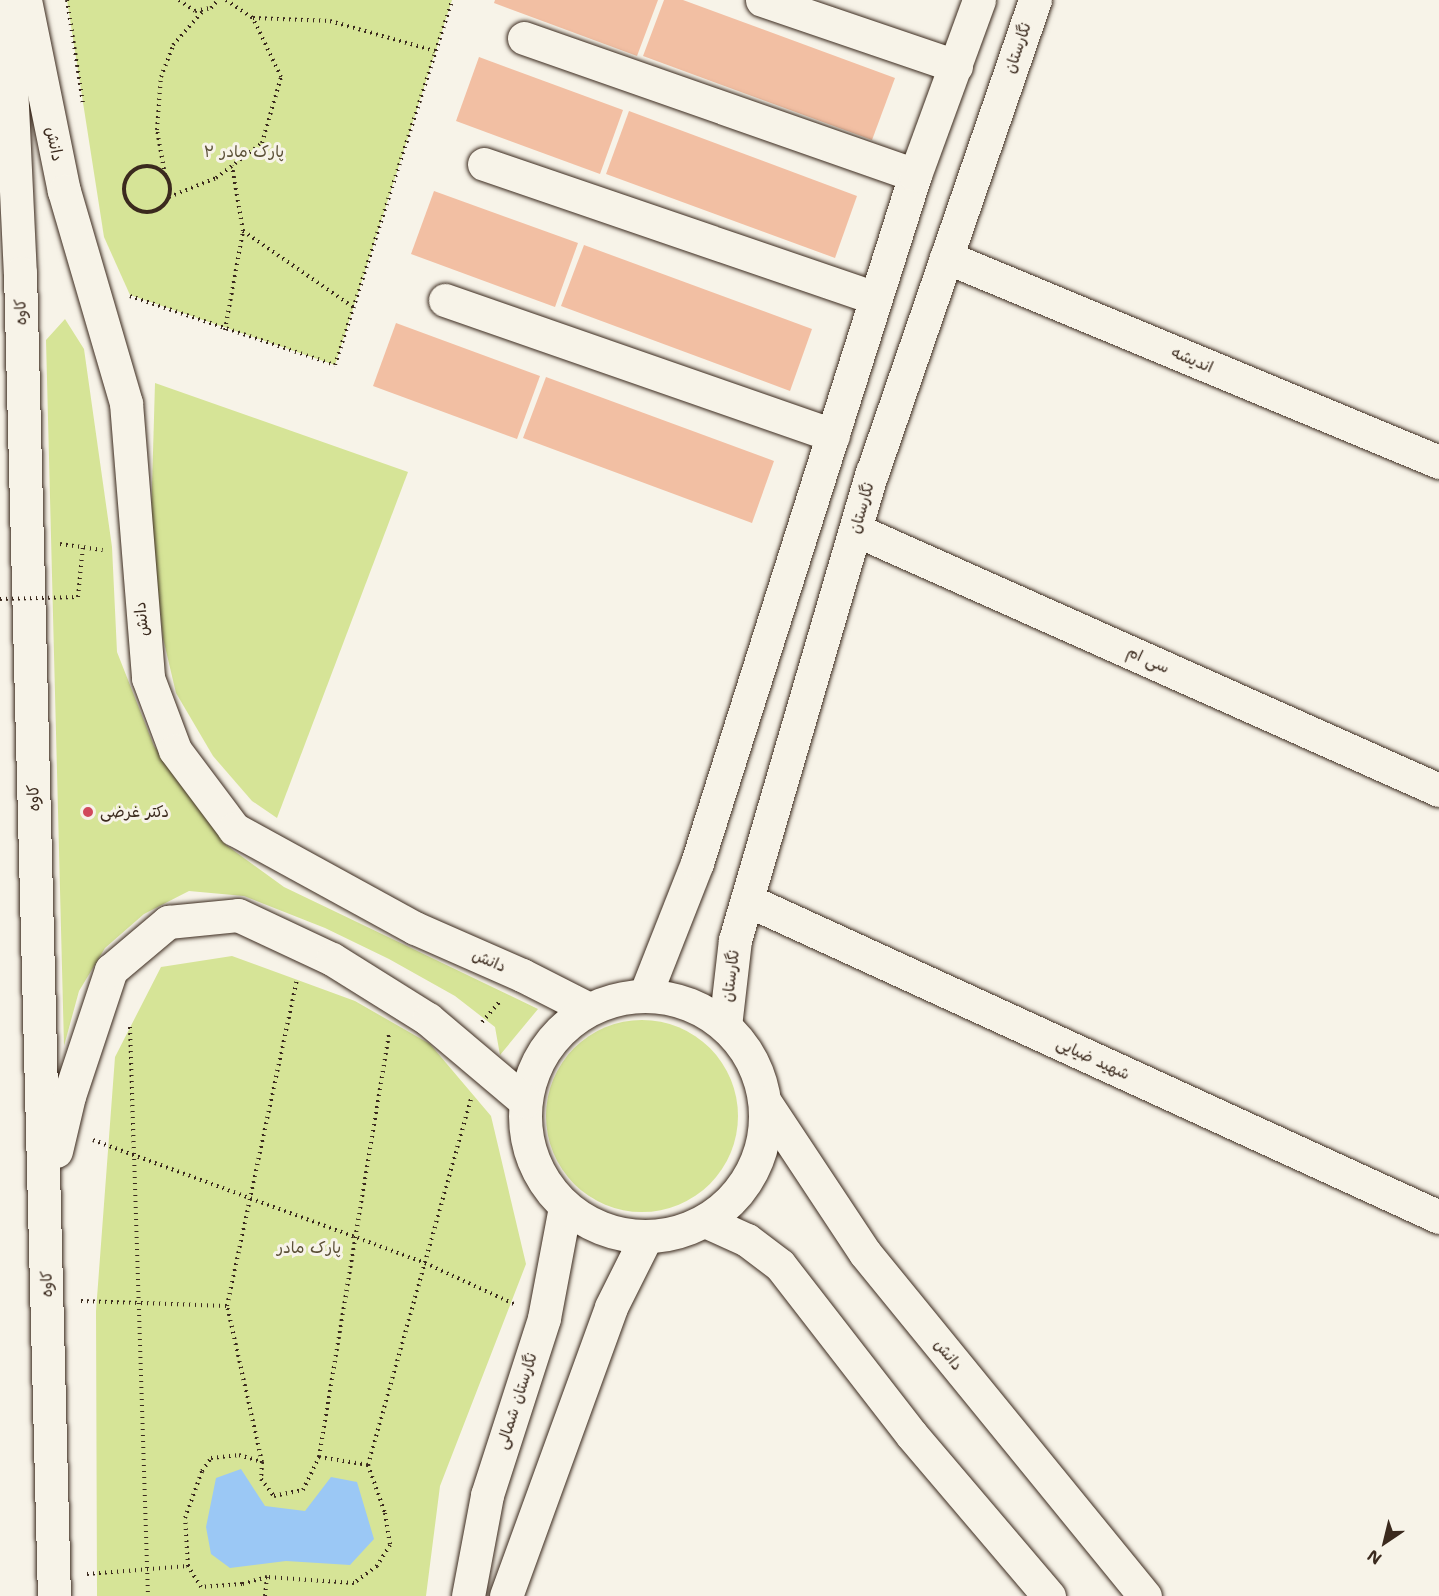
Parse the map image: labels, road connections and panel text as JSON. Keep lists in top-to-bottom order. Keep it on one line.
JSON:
{"streets":{"main road":["نگارستان","دانش","کاوه","اندیشه","سی ام","شهید ضیایی","نگارستان شمالی"]},"crossings":[["نگارستان","اندیشه"],["نگارستان","سی ام"],["نگارستان","شهید ضیایی"]],"parks":["پارک مادر ۲","پارک مادر"],"places":["دکتر غرضی"],"north":"bottom left"}
